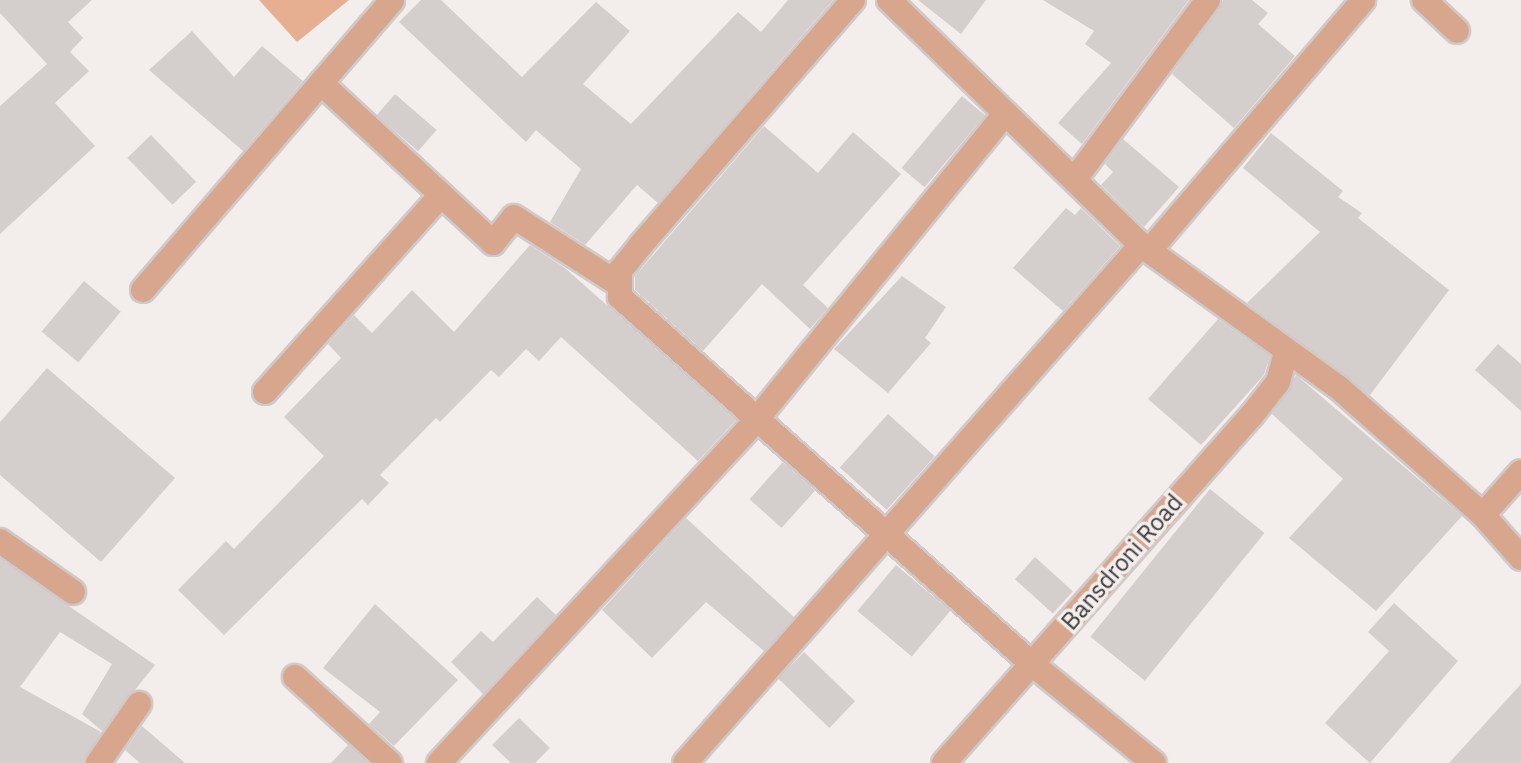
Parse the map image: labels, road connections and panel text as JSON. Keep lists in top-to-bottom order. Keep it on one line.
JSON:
{"streets":{"street":["Bansdroni Road"]}}
